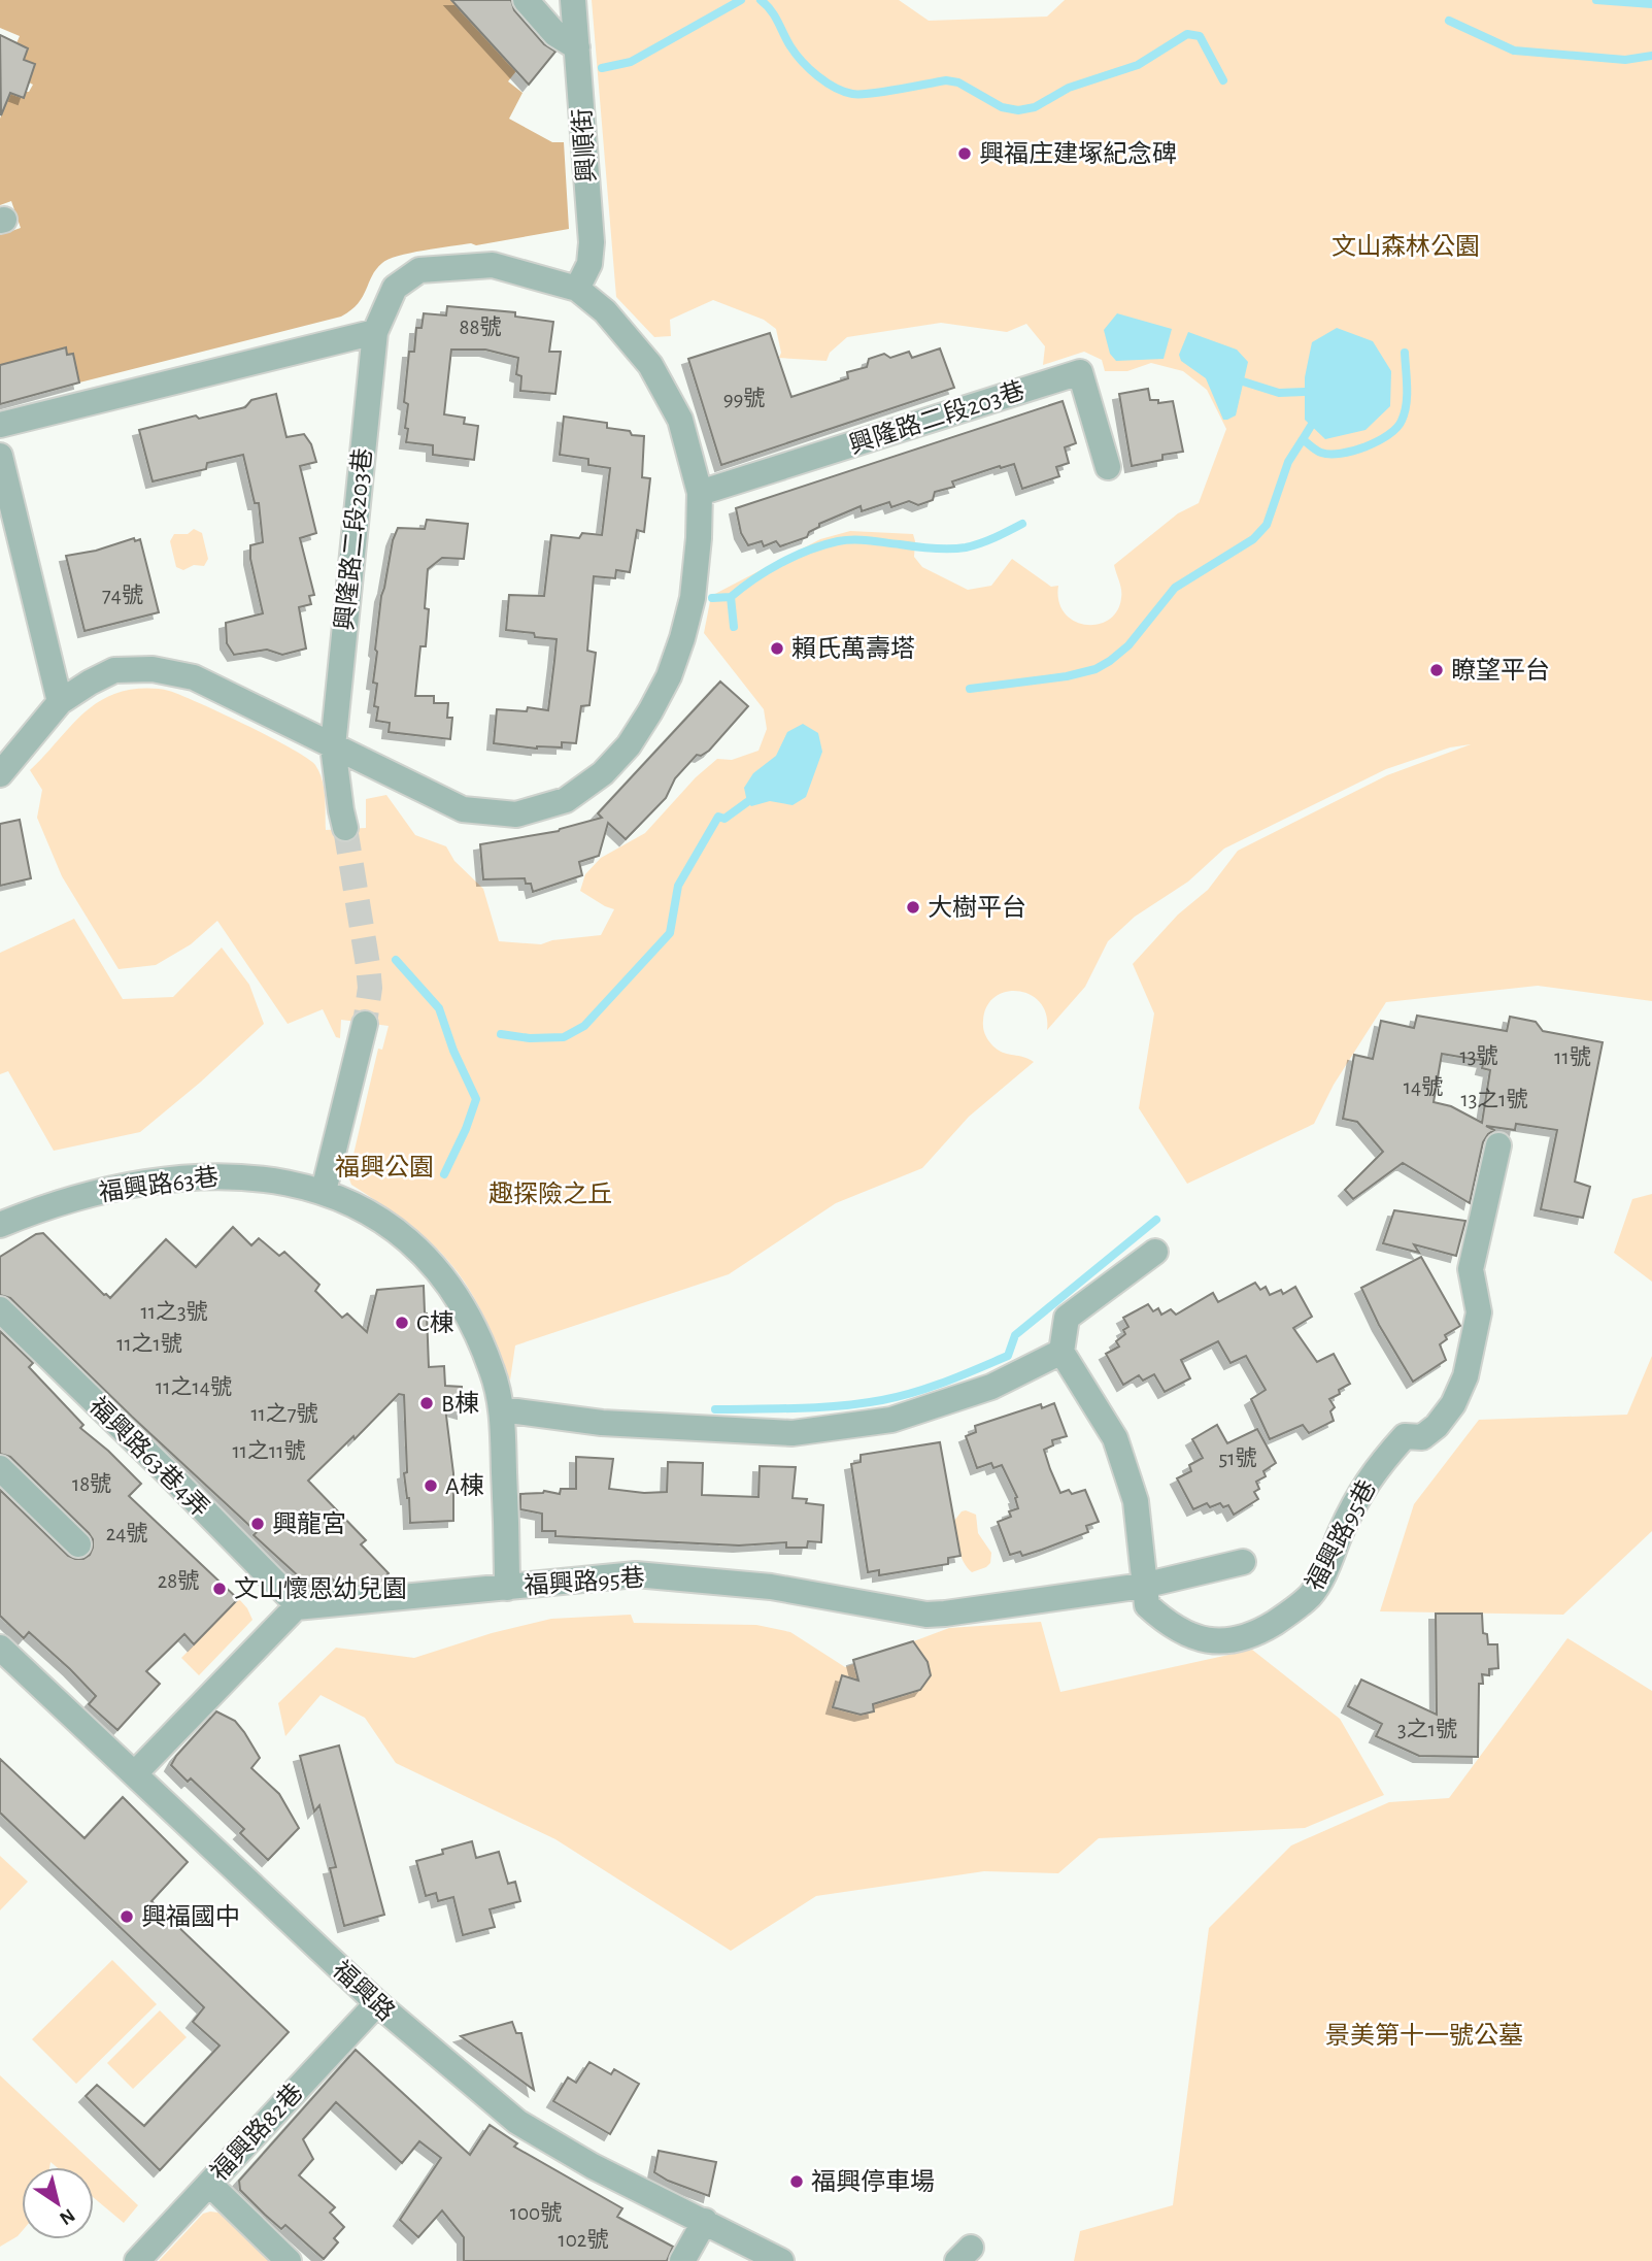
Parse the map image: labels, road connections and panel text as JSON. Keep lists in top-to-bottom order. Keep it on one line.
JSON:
{"streets":{"street":["興順街","興隆路二段203巷","福興路63巷","福興路63巷4弄","福興路95巷","福興路","福興路82巷"]},"crossings":[["興順街","興隆路二段203巷"],["福興路63巷","福興路95巷"],["福興路63巷4弄","福興路95巷"],["福興路","福興路82巷"]],"parks":["文山森林公園","福興公園","趣探險之丘","景美第十一號公墓"],"places":["興福庄建塚紀念碑","賴氏萬壽塔","瞭望平台","大樹平台","C棟","B棟","A棟","興龍宮","文山懷恩幼兒園","興福國中","福興停車場"],"house_numbers":["88號","99號","74號","13號","11號","14號","13之1號","11之3號","11之1號","11之14號","11之7號","11之11號","51號","18號","24號","28號","3之1號","100號","102號"],"north":"bottom right"}
